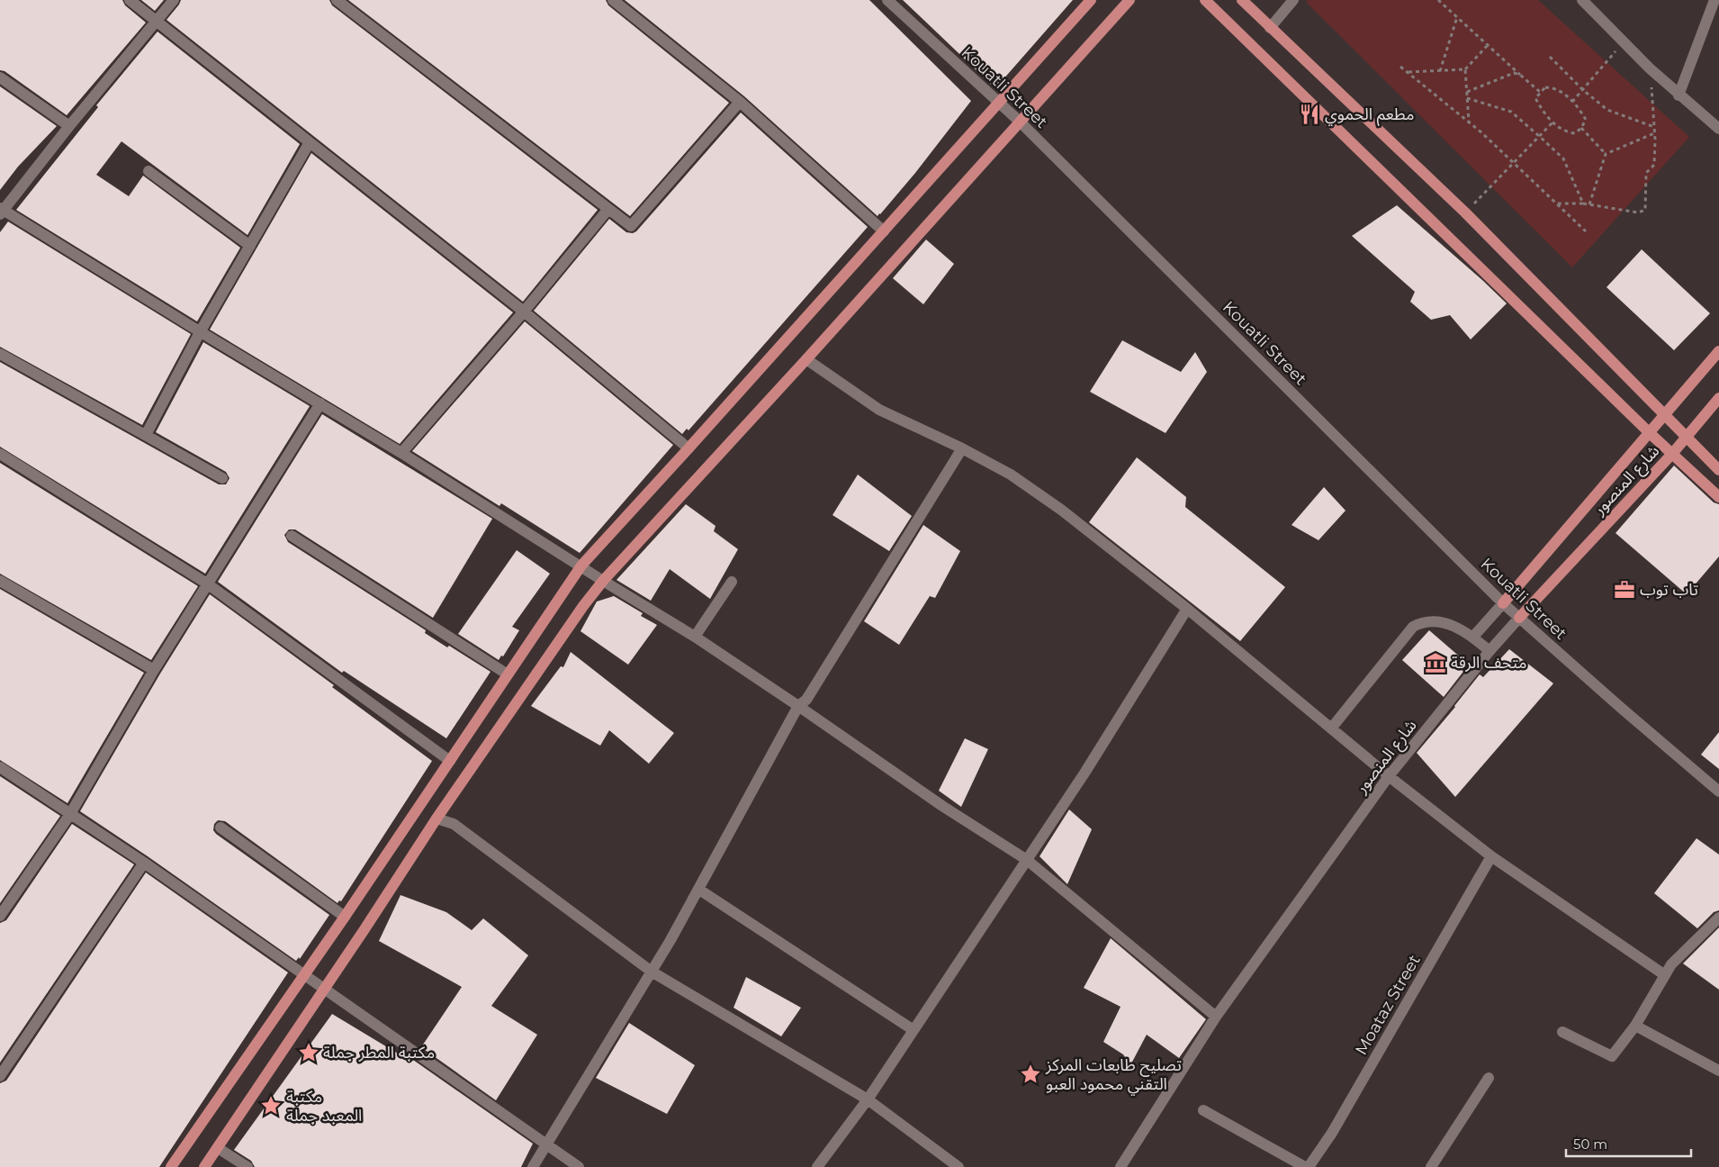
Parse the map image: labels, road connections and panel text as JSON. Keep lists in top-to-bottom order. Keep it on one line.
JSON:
{"streets":{"main road":["شارع المنصور"],"street":["Kouatli Street","Moataz Street"]},"crossings":[["Kouatli Street","شارع المنصور"]],"places":{"restaurant":["مطعم الحموي"],"office":["تاب توب"],"museum":["متحف الرقة"],"place":["مكتبة المطر جملة","تصليح طابعات المركز التقني محمود العبو","مكتبة المعبد جملة"]},"scale_bar":"50 m"}
